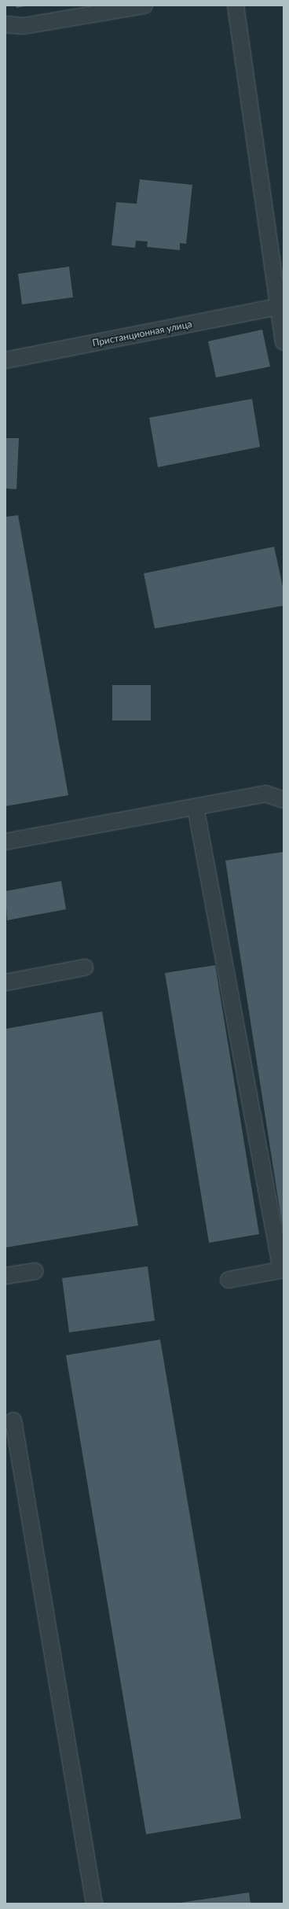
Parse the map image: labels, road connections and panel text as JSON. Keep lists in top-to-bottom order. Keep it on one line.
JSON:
{"streets":{"lane":["Пристанционная улица"]}}
